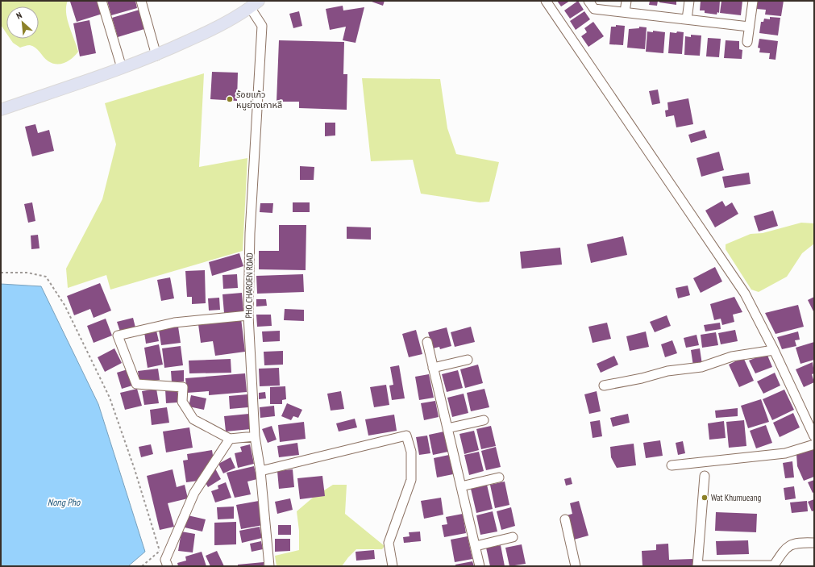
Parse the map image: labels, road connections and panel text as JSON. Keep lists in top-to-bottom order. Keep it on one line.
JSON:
{"streets":{"street":["PHO CHAROEN ROAD"]},"water":["Nong Pho"],"places":["ร้อยแก้ว หมูย่างเกาหลี","Wat Khumueang"],"north":"top left"}
